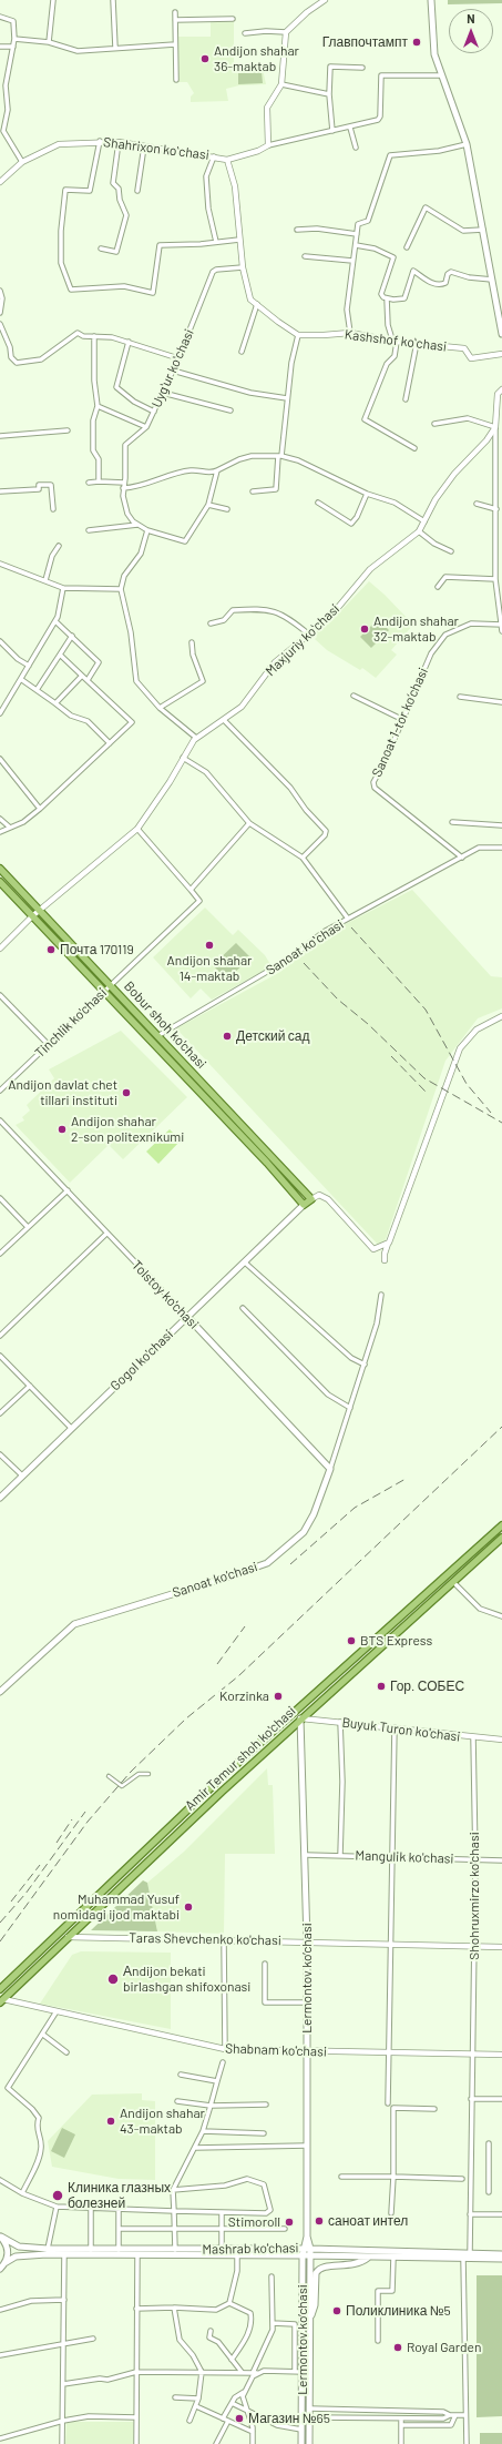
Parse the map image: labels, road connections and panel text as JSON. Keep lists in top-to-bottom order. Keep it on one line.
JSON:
{"streets":{"main road":["Bobur shoh ko'chasi","Tolstoy ko'chasi","Gogol ko'chasi","Sanoat ko'chasi","Amir Temur shoh ko'chasi","Lermontov ko’chasi","Mashrab ko'chasi"],"street":["Shahrixon koʻchasi","Kashshof koʻchasi","Uygʻur koʻchasi","Maxjuriy koʻchasi","Sanoat 1-tor ko‘chasi","Sanoat koʻchasi","Tinchlik ko'chasi","Buyuk Turon ko'chasi","Mangulik ko'chasi","Shohruxmirzo ko'chasi","Taras Shevchenko ko'chasi","Shabnam ko'chasi"]},"crossings":[["Maxjuriy koʻchasi","Bobur shoh ko'chasi"],["Sanoat 1-tor ko‘chasi","Sanoat koʻchasi"],["Sanoat koʻchasi","Bobur shoh ko'chasi"],["Tinchlik ko'chasi","Bobur shoh ko'chasi"],["Bobur shoh ko'chasi","Gogol ko'chasi"],["Tolstoy ko'chasi","Gogol ko'chasi"],["Tolstoy ko'chasi","Sanoat ko'chasi"],["Buyuk Turon ko'chasi","Amir Temur shoh ko'chasi"],["Buyuk Turon ko'chasi","Shohruxmirzo ko'chasi"],["Buyuk Turon ko'chasi","Lermontov ko’chasi"],["Amir Temur shoh ko'chasi","Taras Shevchenko ko'chasi"],["Amir Temur shoh ko'chasi","Lermontov ko’chasi"],["Amir Temur shoh ko'chasi","Shabnam ko'chasi"],["Mangulik ko'chasi","Shohruxmirzo ko'chasi"],["Mangulik ko'chasi","Lermontov ko’chasi"],["Shohruxmirzo ko'chasi","Taras Shevchenko ko'chasi"],["Shohruxmirzo ko'chasi","Shabnam ko'chasi"],["Shohruxmirzo ko'chasi","Mashrab ko'chasi"],["Taras Shevchenko ko'chasi","Lermontov ko’chasi"],["Lermontov ko’chasi","Shabnam ko'chasi"],["Lermontov ko’chasi","Mashrab ko'chasi"]],"places":["Главпочтампт","Andijon shahar 36-maktab","Andijon shahar 32-maktab","Andijon shahar 14-maktab","Почта 170119","Детский сад","Andijon davlat chet tillari instituti","Andijon shahar 2-son politexnikumi","BTS Express","Гор. СОБЕС","Korzinka","Muhammad Yusuf nomidagi ijod maktabi","Аndijon bekati birlashgan shifoxonasi","Andijon shahar 43-maktab","Клиника глазных болезней","саноат интел","Stimoroll","Поликлиника №5","Royal Garden","Магазин №65"],"north":"top"}
